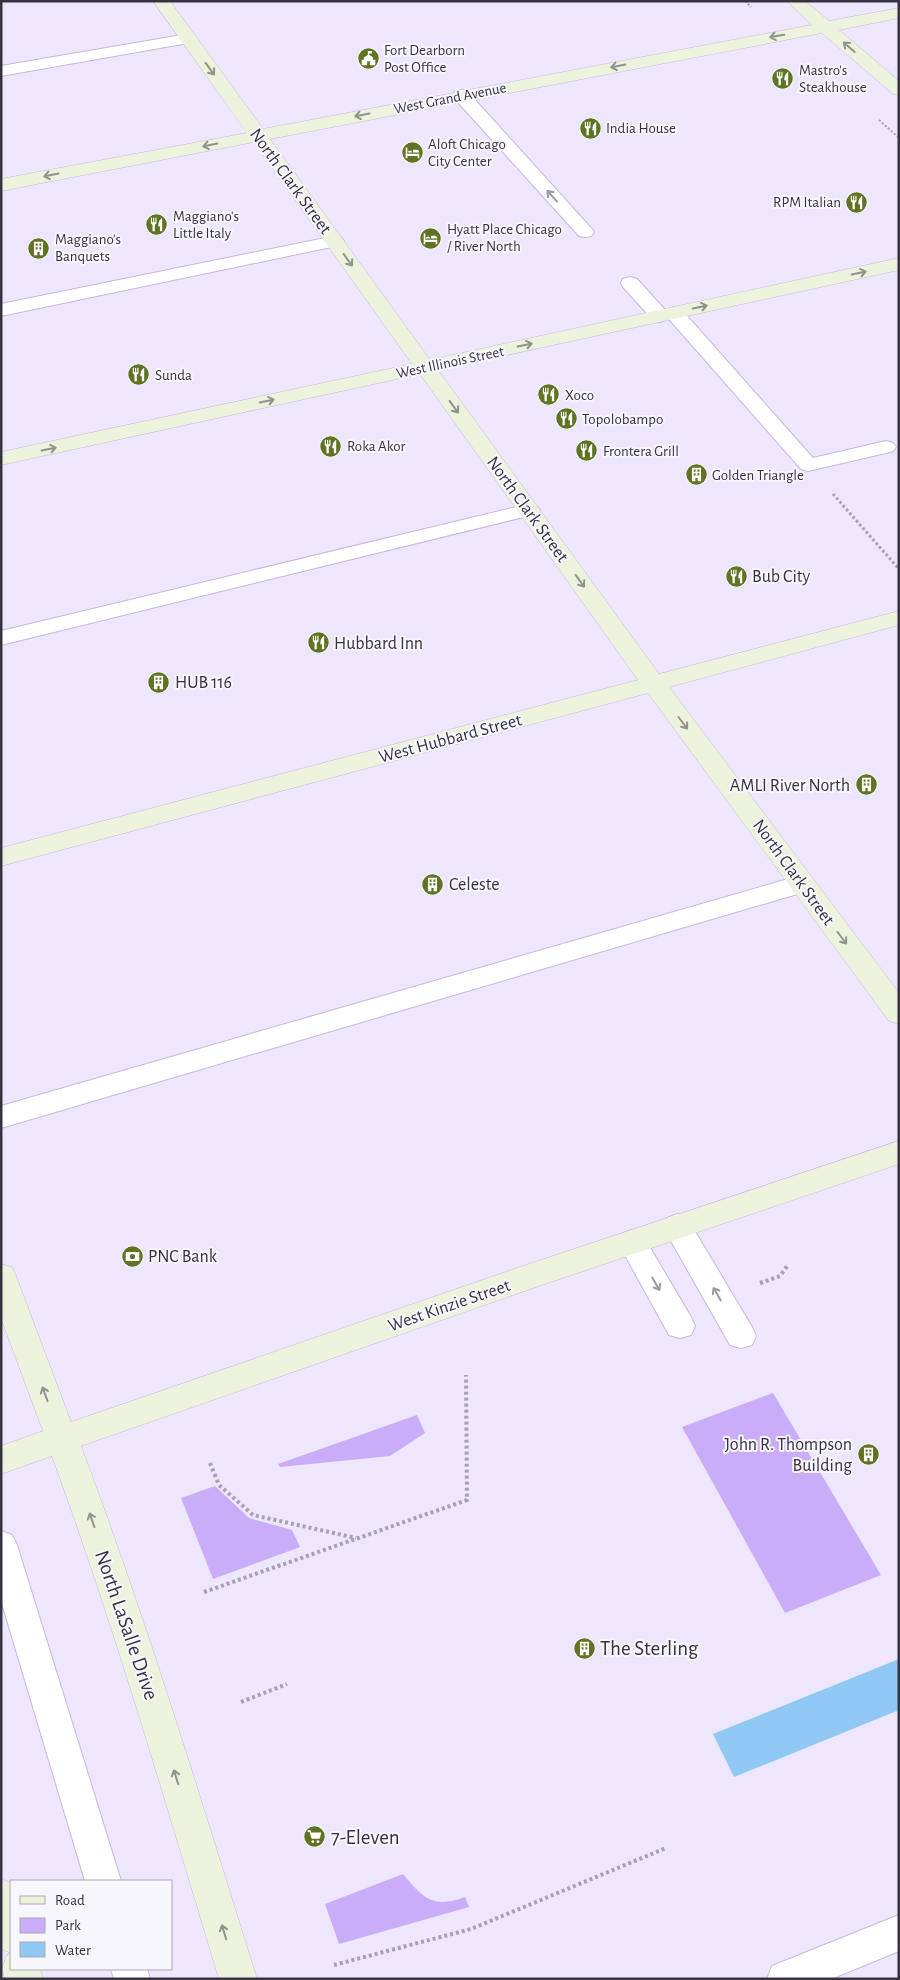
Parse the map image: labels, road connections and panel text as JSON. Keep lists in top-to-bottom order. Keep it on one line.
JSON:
{"streets":{"main road":["West Grand Avenue","North Clark Street","West Illinois Street","West Hubbard Street","West Kinzie Street","North LaSalle Drive"]},"crossings":[["West Grand Avenue","North Clark Street"],["North Clark Street","West Illinois Street"],["North Clark Street","West Hubbard Street"],["West Kinzie Street","North LaSalle Drive"]],"one_way":["West Grand Avenue","North Clark Street","West Illinois Street","North LaSalle Drive"],"places":{"public building":["Fort Dearborn Post Office"],"restaurant":["Mastro's Steakhouse","India House","RPM Italian","Maggiano's Little Italy","Sunda","Xoco","Topolobampo","Roka Akor","Frontera Grill","Bub City","Hubbard Inn"],"hotel":["Aloft Chicago City Center","Hyatt Place Chicago / River North"],"building":["Maggiano's Banquets","Golden Triangle","HUB 116","AMLI River North","Celeste","John R. Thompson Building","The Sterling"],"bank":["PNC Bank"],"supermarket":["7-Eleven"]},"legend":["Road","Park","Water"]}
